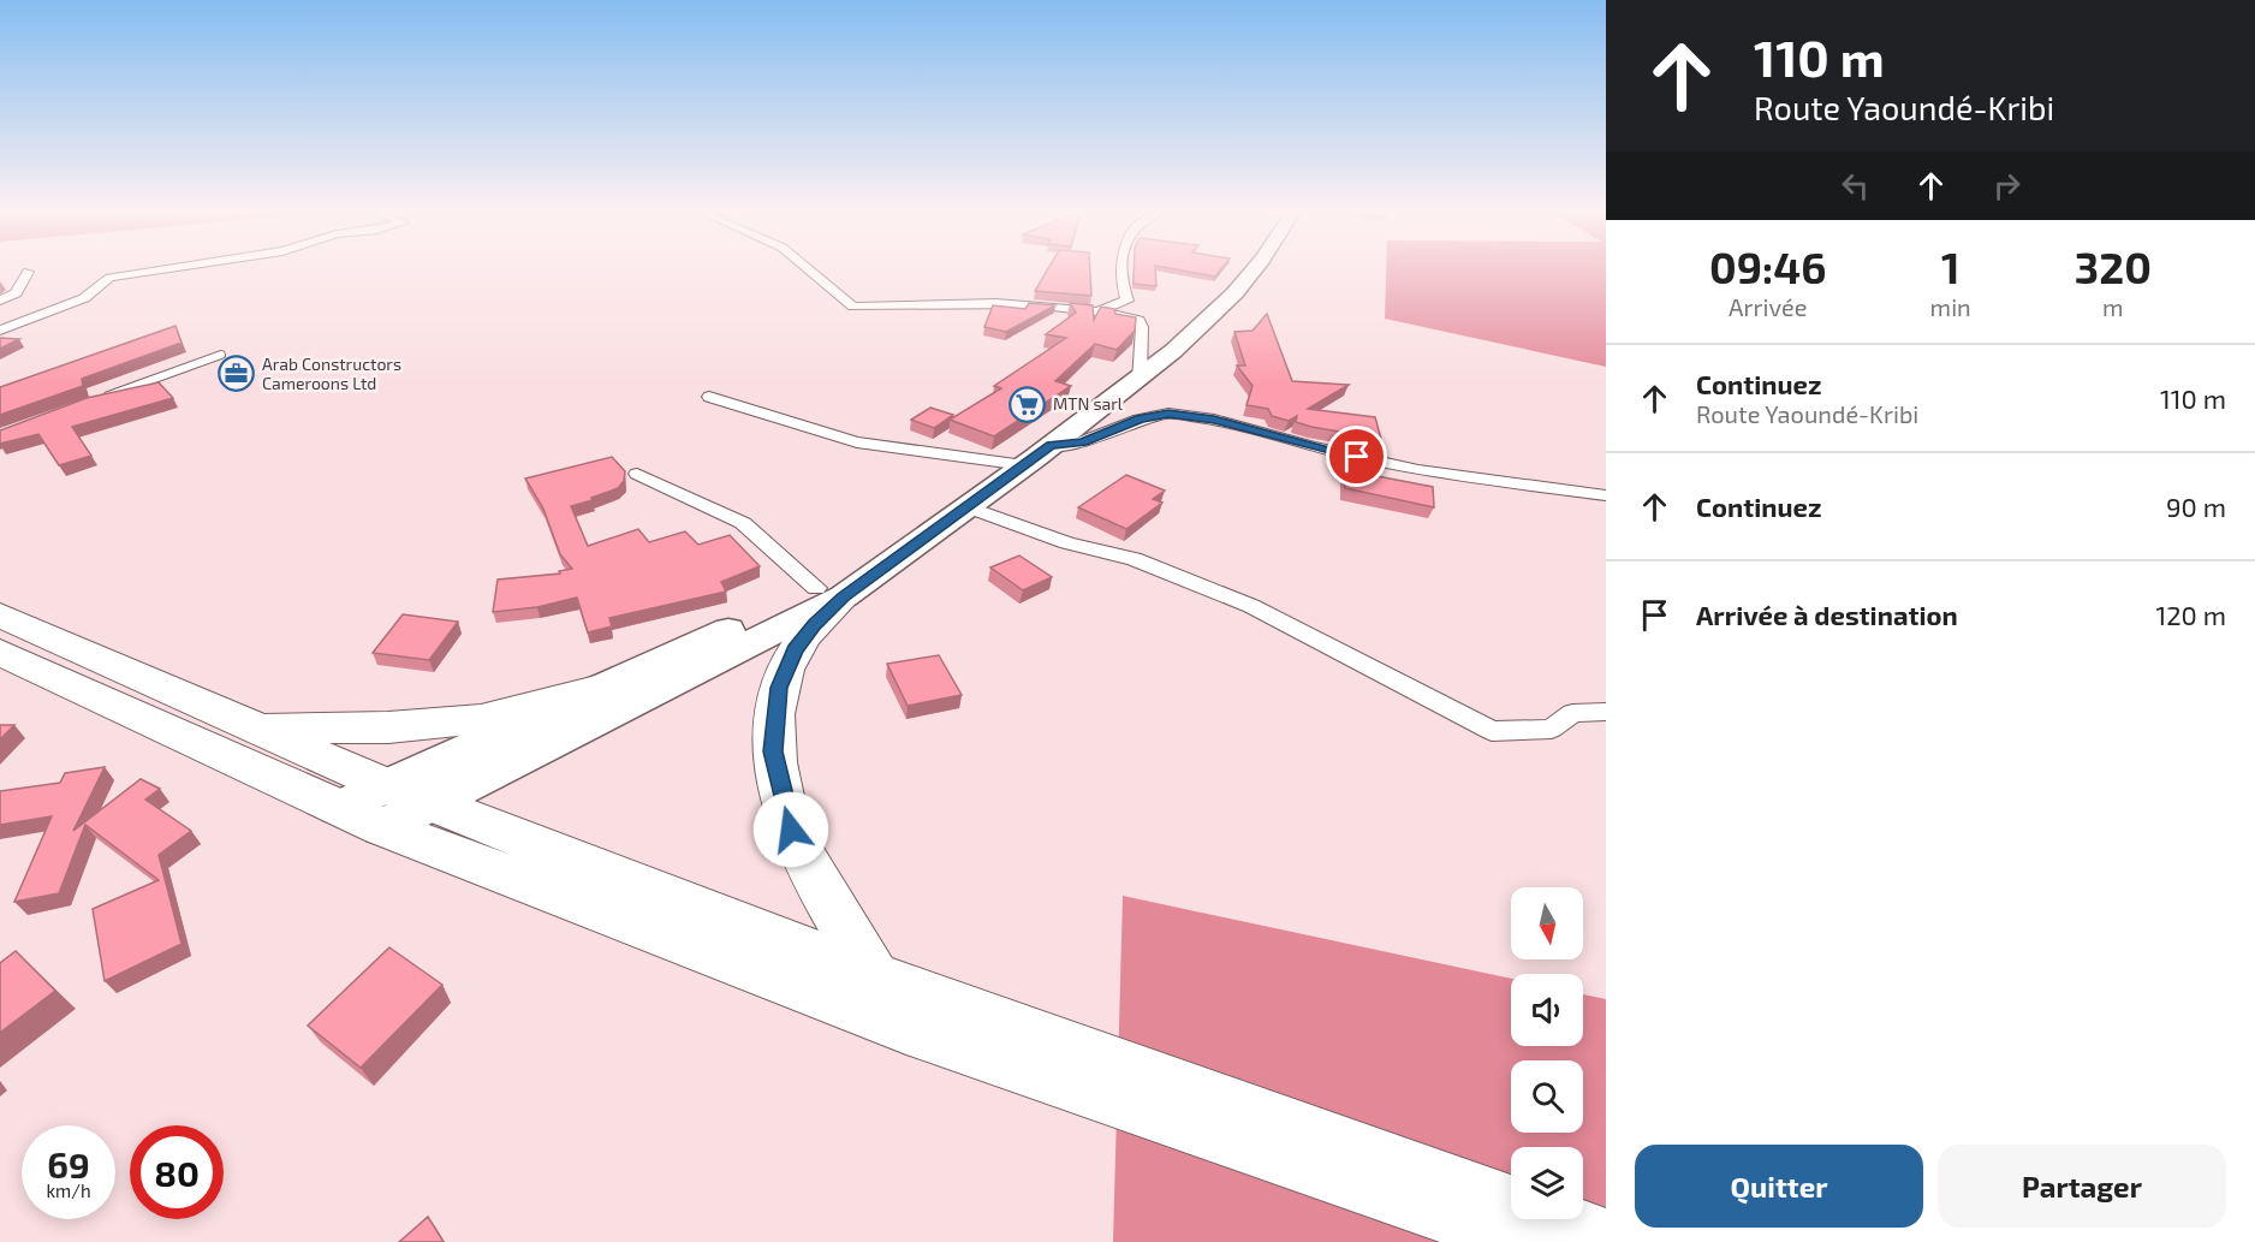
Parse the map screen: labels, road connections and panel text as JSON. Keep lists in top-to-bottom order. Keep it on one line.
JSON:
{"places":{"office":["Arab Constructors Cameroons Ltd"],"supermarket":["MTN sarl"]},"north":"bottom","page":{"turn":["110 m","Route Yaoundé-Kribi"],"eta":["09:46","Arrivée","1","min","320","m"],"list":[{"name":"Continuez","note":"Route Yaoundé-Kribi","value":"110 m"},{"name":"Continuez","value":"90 m"},{"name":"Arrivée à destination","value":"120 m"}],"speed":"69 km/h","limit":"80","buttons":["Quitter","Partager"]}}
